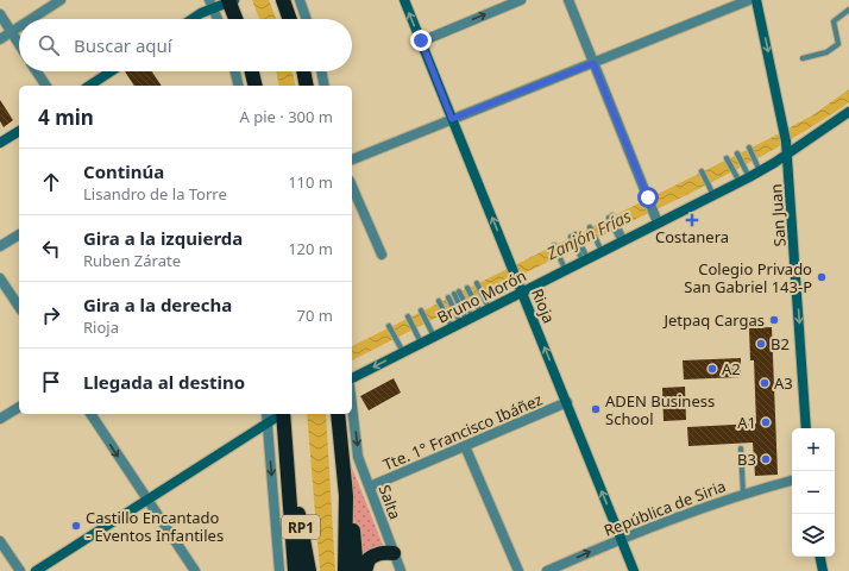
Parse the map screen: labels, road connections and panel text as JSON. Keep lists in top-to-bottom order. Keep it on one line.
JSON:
{"streets":{"highway":["RP1"],"street":["San Juan","Bruno Morón","Rioja","Tte. 1° Francisco Ibáñez","Salta","República de Siria"]},"crossings":[["San Juan","Bruno Morón"],["Bruno Morón","Rioja"],["Rioja","Tte. 1° Francisco Ibáñez"],["Rioja","República de Siria"],["Tte. 1° Francisco Ibáñez","Salta"]],"one_way":["San Juan","Rioja","Salta"],"water":["Zanjón Frías"],"places":{"health":["Costanera"],"other":["Colegio Privado San Gabriel 143-P","Jetpaq Cargas","B2","A2","A3","ADEN Business School","A1","B3","Castillo Encantado - Eventos Infantiles"]},"page":{"search":"Buscar aquí","heading":["4 min","A pie · 300 m"],"list":[["Continúa","Lisandro de la Torre","110 m"],["Gira a la izquierda","Ruben Zárate","120 m"],["Gira a la derecha","Rioja","70 m"],"Llegada al destino"],"map_buttons":["+","−"]}}
